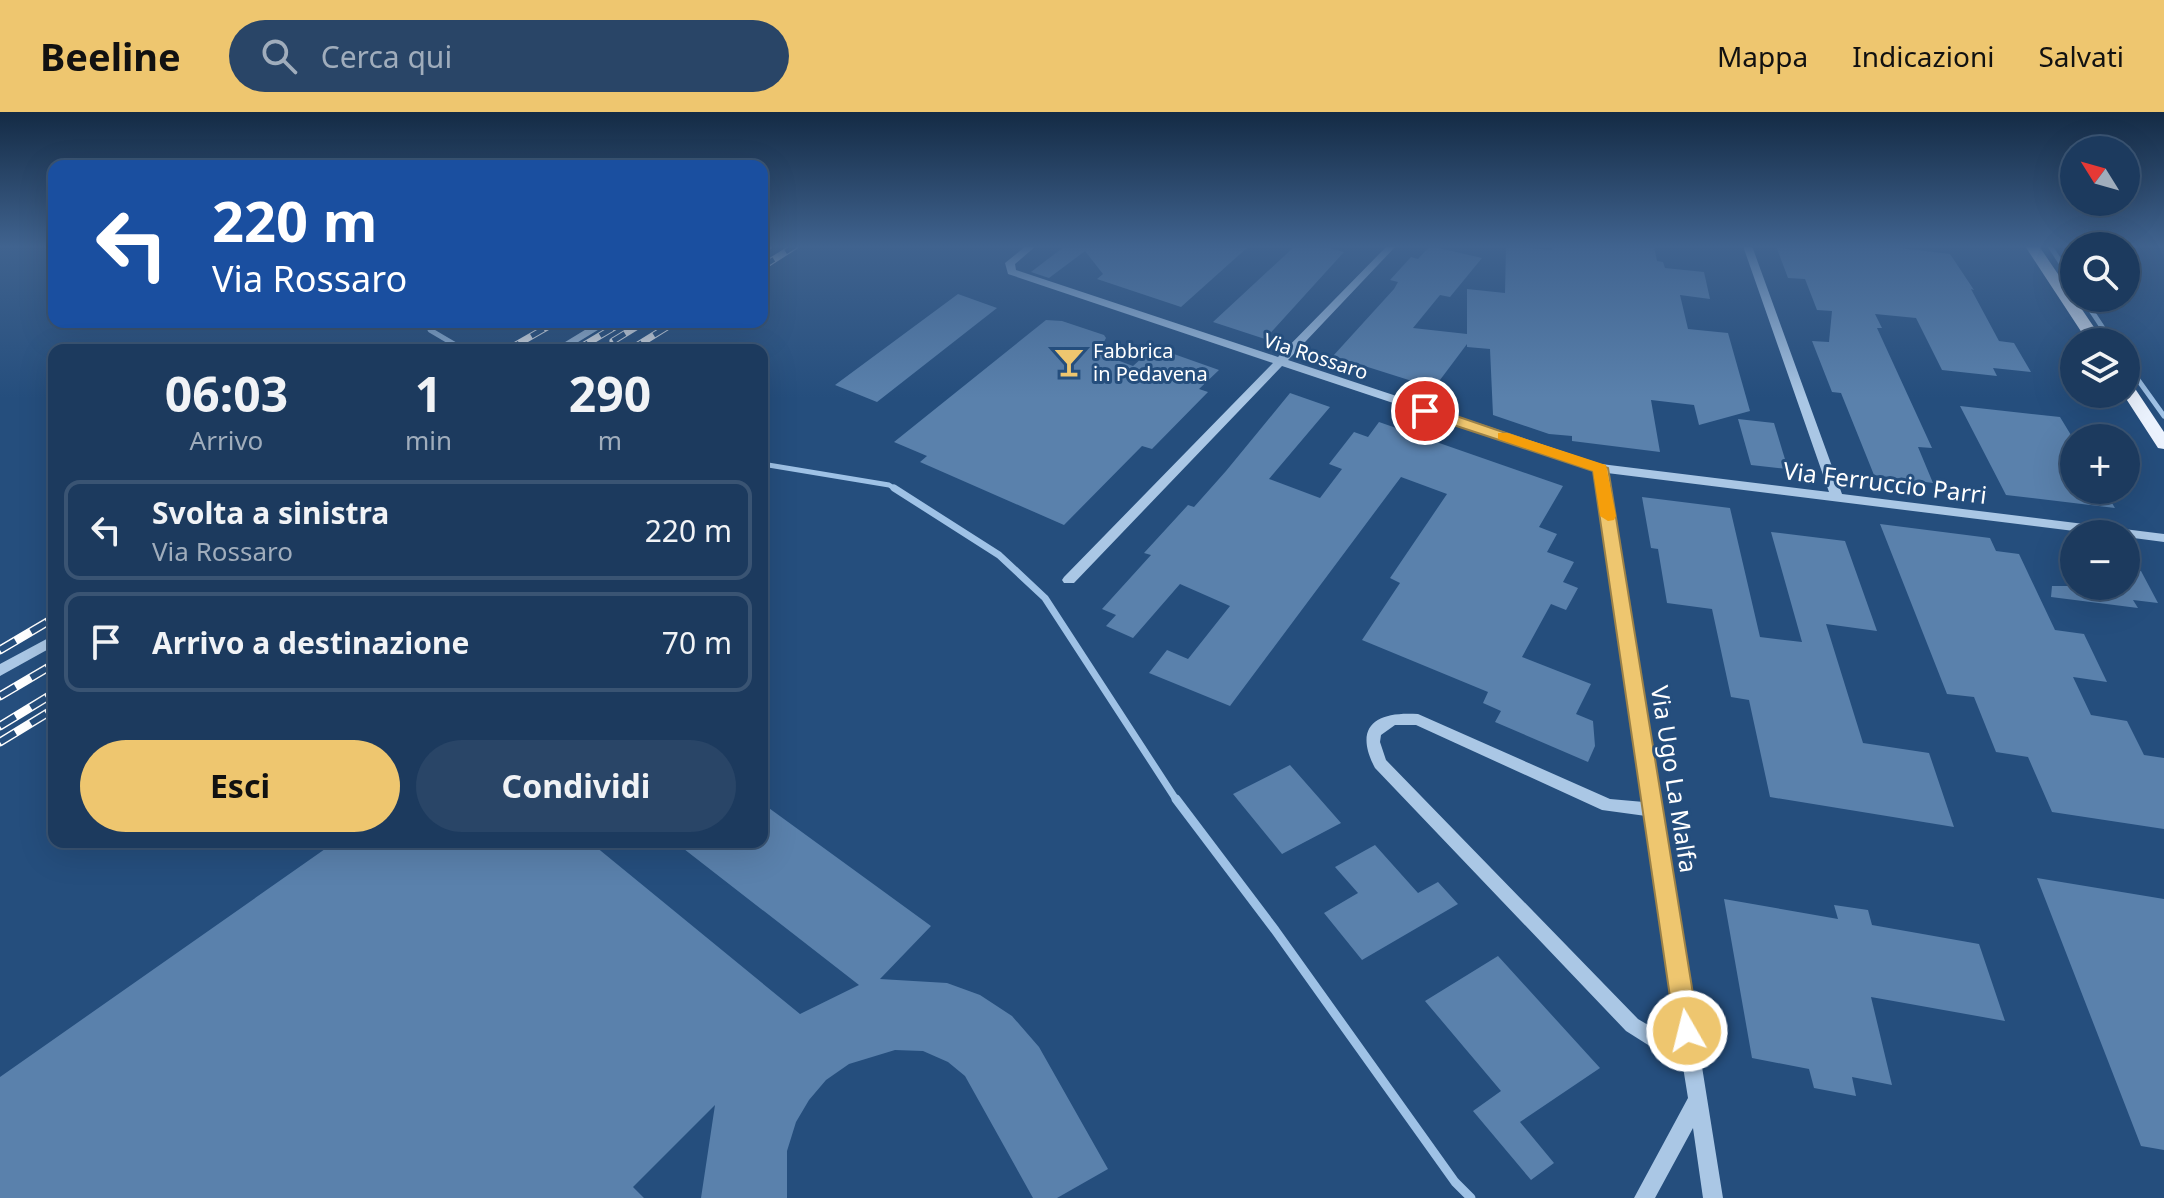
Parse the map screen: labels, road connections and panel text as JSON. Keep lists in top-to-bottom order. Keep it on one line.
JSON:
{"streets":{"street":["Via Rossaro","Via Ferruccio Parri","Via Ugo La Malfa"]},"crossings":[["Via Rossaro","Via Ferruccio Parri"],["Via Rossaro","Via Ugo La Malfa"],["Via Ferruccio Parri","Via Ugo La Malfa"]],"places":{"bar":["Fabbrica in Pedavena"]},"north":"top left","page":{"header":"Beeline","search":"Cerca qui","nav":["Mappa","Indicazioni","Salvati"],"map_buttons":["+","−"],"turn":["220 m","Via Rossaro"],"eta":["06:03","Arrivo","1","min","290","m"],"list":[{"name":"Svolta a sinistra","note":"Via Rossaro","value":"220 m"},{"name":"Arrivo a destinazione","value":"70 m"}],"buttons":["Esci","Condividi"]}}
